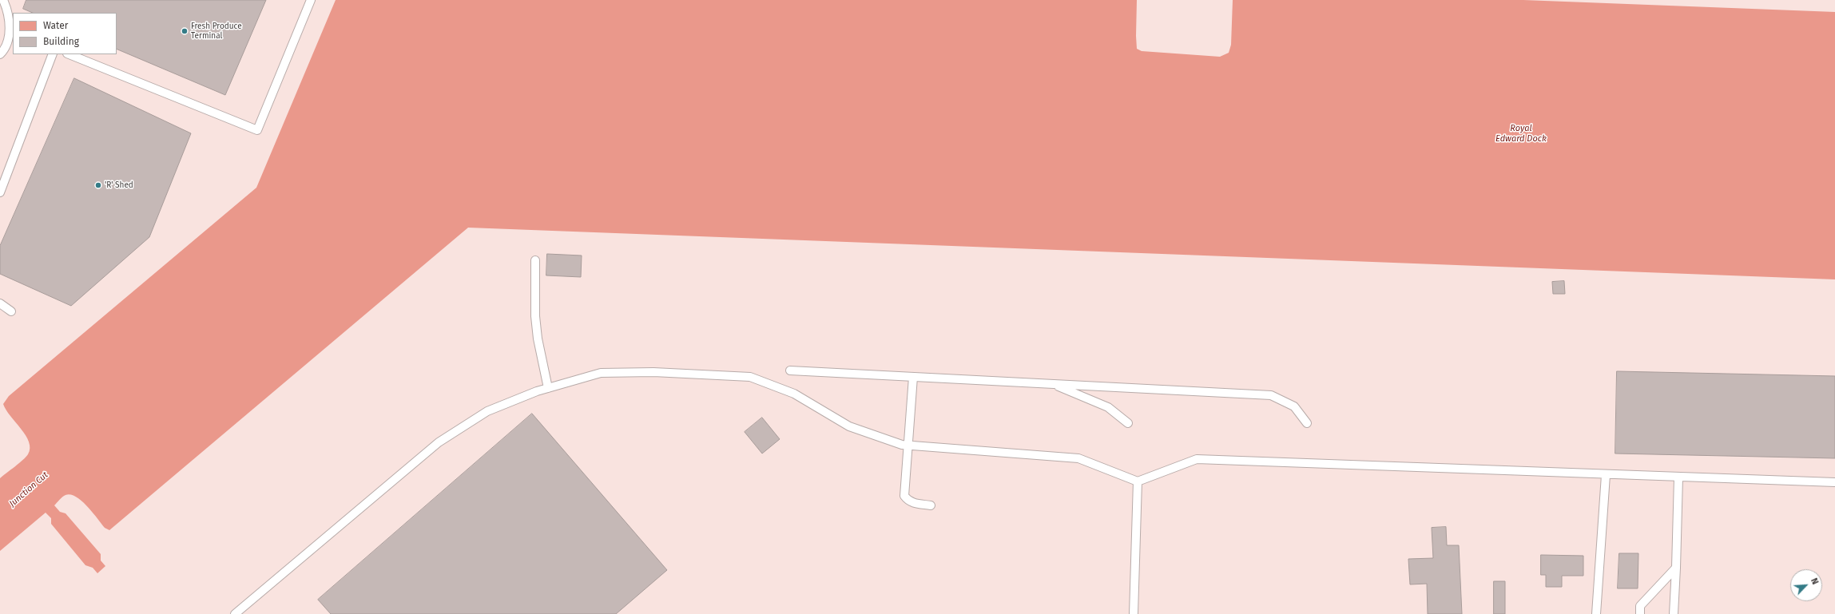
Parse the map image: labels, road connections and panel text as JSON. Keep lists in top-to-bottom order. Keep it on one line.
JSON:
{"water":["Royal Edward Dock","Junction Cut"],"places":["Fresh Produce Terminal","'R' Shed"],"legend":["Water","Building"],"north":"top right"}
